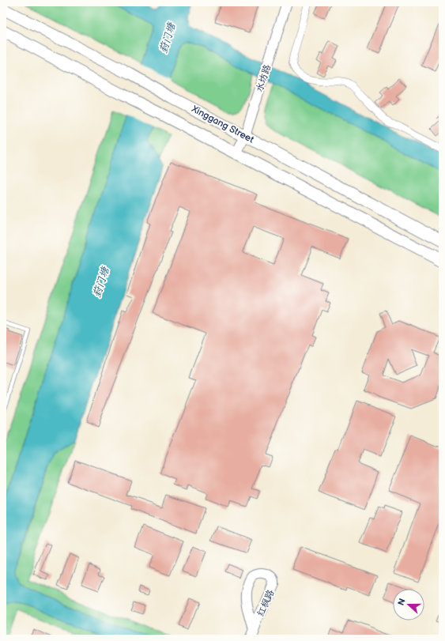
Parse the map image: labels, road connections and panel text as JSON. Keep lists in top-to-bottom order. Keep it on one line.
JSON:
{"streets":{"main road":["Xinggang Street"],"street":["水坊路","红枫路"]},"crossings":[["水坊路","Xinggang Street"]],"water":["葑门塘"],"north":"left"}
